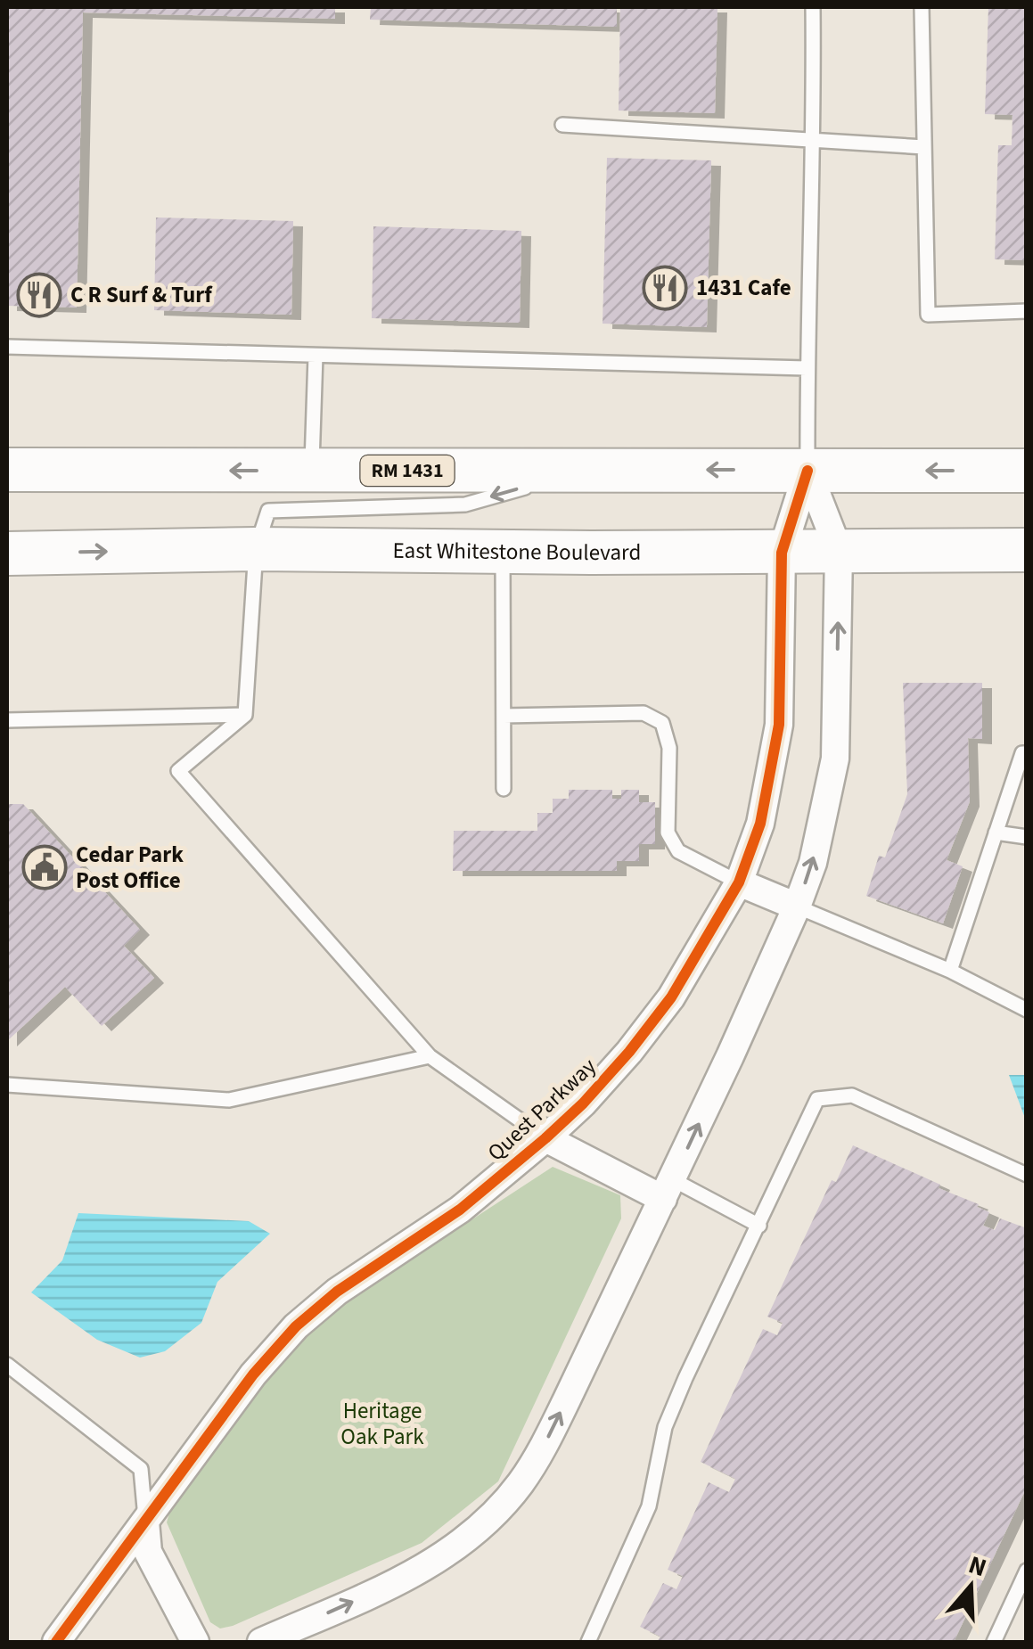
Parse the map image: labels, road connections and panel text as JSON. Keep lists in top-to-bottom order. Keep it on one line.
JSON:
{"streets":{"main road":["RM 1431","East Whitestone Boulevard"],"street":["Quest Parkway"]},"crossings":[["RM 1431","Quest Parkway"],["East Whitestone Boulevard","Quest Parkway"]],"parks":["Heritage Oak Park"],"places":{"restaurant":["1431 Cafe","C R Surf & Turf"],"public building":["Cedar Park Post Office"]},"north":"top"}
